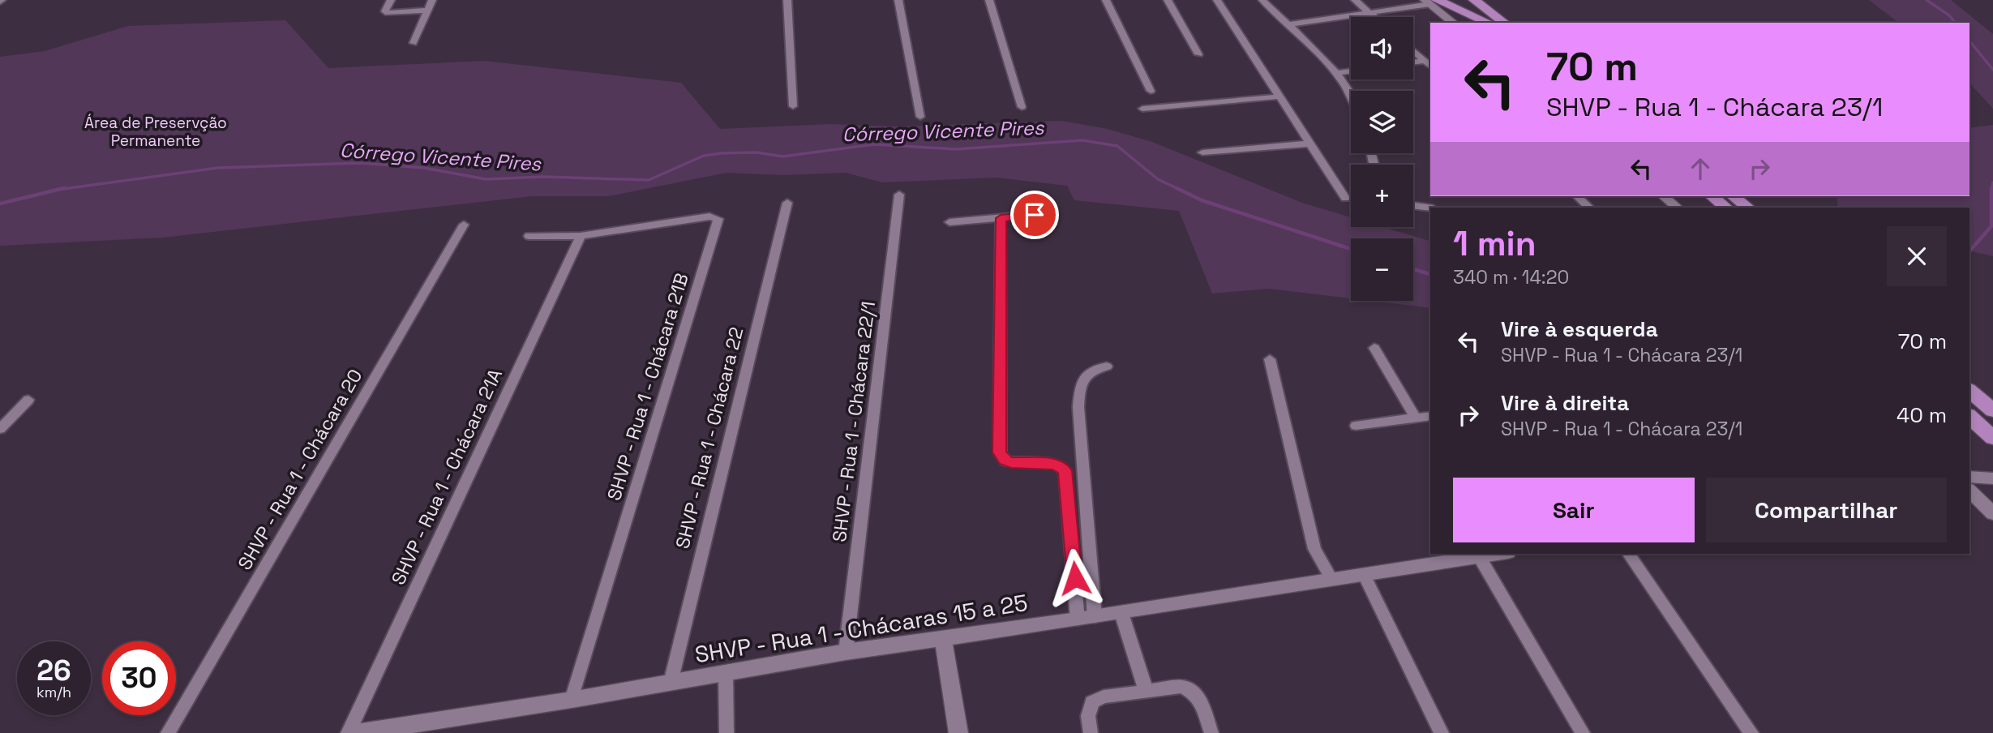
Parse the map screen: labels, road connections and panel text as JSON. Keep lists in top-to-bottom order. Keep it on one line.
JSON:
{"streets":{"street":["SHVP - Rua 1 - Chácara 21B","SHVP - Rua 1 - Chácara 22/1","SHVP - Rua 1 - Chácara 22","SHVP - Rua 1 - Chácara 20","SHVP - Rua 1 - Chácara 21A","SHVP - Rua 1 - Chácaras 15 a 25"]},"crossings":[["SHVP - Rua 1 - Chácara 21B","SHVP - Rua 1 - Chácara 21A"],["SHVP - Rua 1 - Chácara 21B","SHVP - Rua 1 - Chácaras 15 a 25"],["SHVP - Rua 1 - Chácara 22/1","SHVP - Rua 1 - Chácaras 15 a 25"],["SHVP - Rua 1 - Chácara 22","SHVP - Rua 1 - Chácaras 15 a 25"]],"water":["Córrego Vicente Pires"],"parks":["Área de Preservção Permanente"],"page":{"map_buttons":["+","−"],"turn":["70 m","SHVP - Rua 1 - Chácara 23/1"],"heading":["1 min","340 m · 14:20"],"list":[{"name":"Vire à esquerda","note":"SHVP - Rua 1 - Chácara 23/1","value":"70 m"},{"name":"Vire à direita","note":"SHVP - Rua 1 - Chácara 23/1","value":"40 m"}],"buttons":["Sair","Compartilhar"],"speed":"26 km/h","limit":"30"}}
